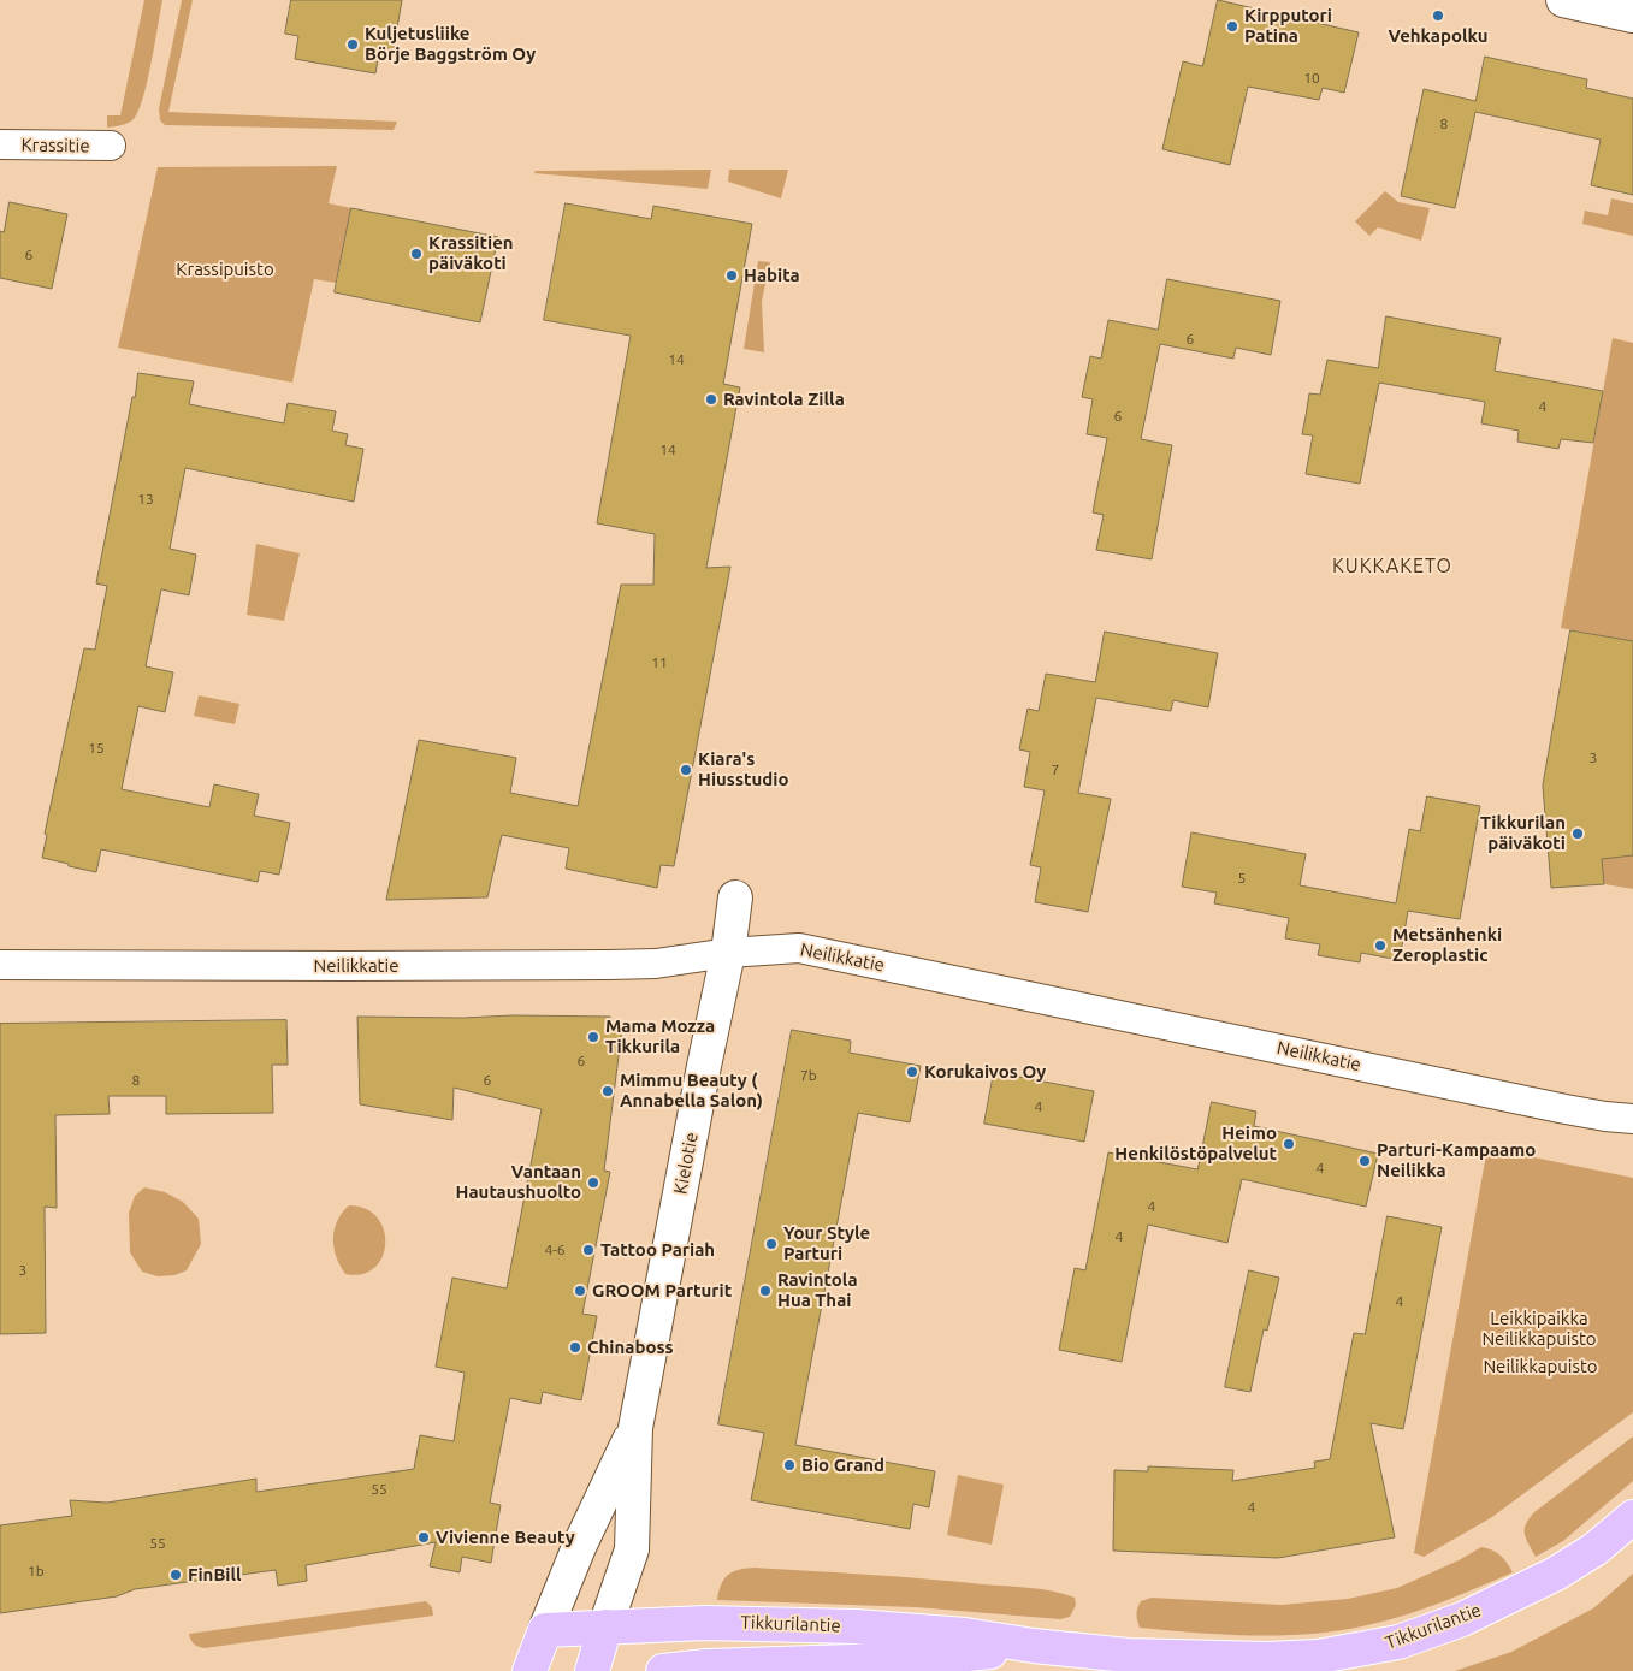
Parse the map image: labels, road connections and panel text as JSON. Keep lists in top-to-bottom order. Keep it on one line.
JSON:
{"streets":{"main road":["Kielotie","Tikkurilantie"],"street":["Krassitie","Neilikkatie"]},"crossings":[["Neilikkatie","Kielotie"],["Kielotie","Tikkurilantie"]],"districts":["KUKKAKETO"],"parks":["Krassipuisto","Leikkipaikka Neilikkapuisto","Neilikkapuisto"],"places":["Vehkapolku","Kirpputori Patina","Kuljetusliike Börje Baggström Oy","Krassitien päiväkoti","Habita","Ravintola Zilla","Kiara's Hiusstudio","Tikkurilan päiväkoti","Metsänhenki Zeroplastic","Mama Mozza Tikkurila","Korukaivos Oy","Mimmu Beauty ( Annabella Salon)","Heimo Henkilöstöpalvelut","Parturi-Kampaamo Neilikka","Vantaan Hautaushuolto","Your Style Parturi","Tattoo Pariah","GROOM Parturit","Ravintola Hua Thai","Chinaboss","Bio Grand","Vivienne Beauty","FinBill"],"house_numbers":["10","8","6","6","14","4","6","14","13","11","15","3","7","5","6","7b","8","6","4","4","4","4","4-6","3","4","55","4","55","1b"]}
